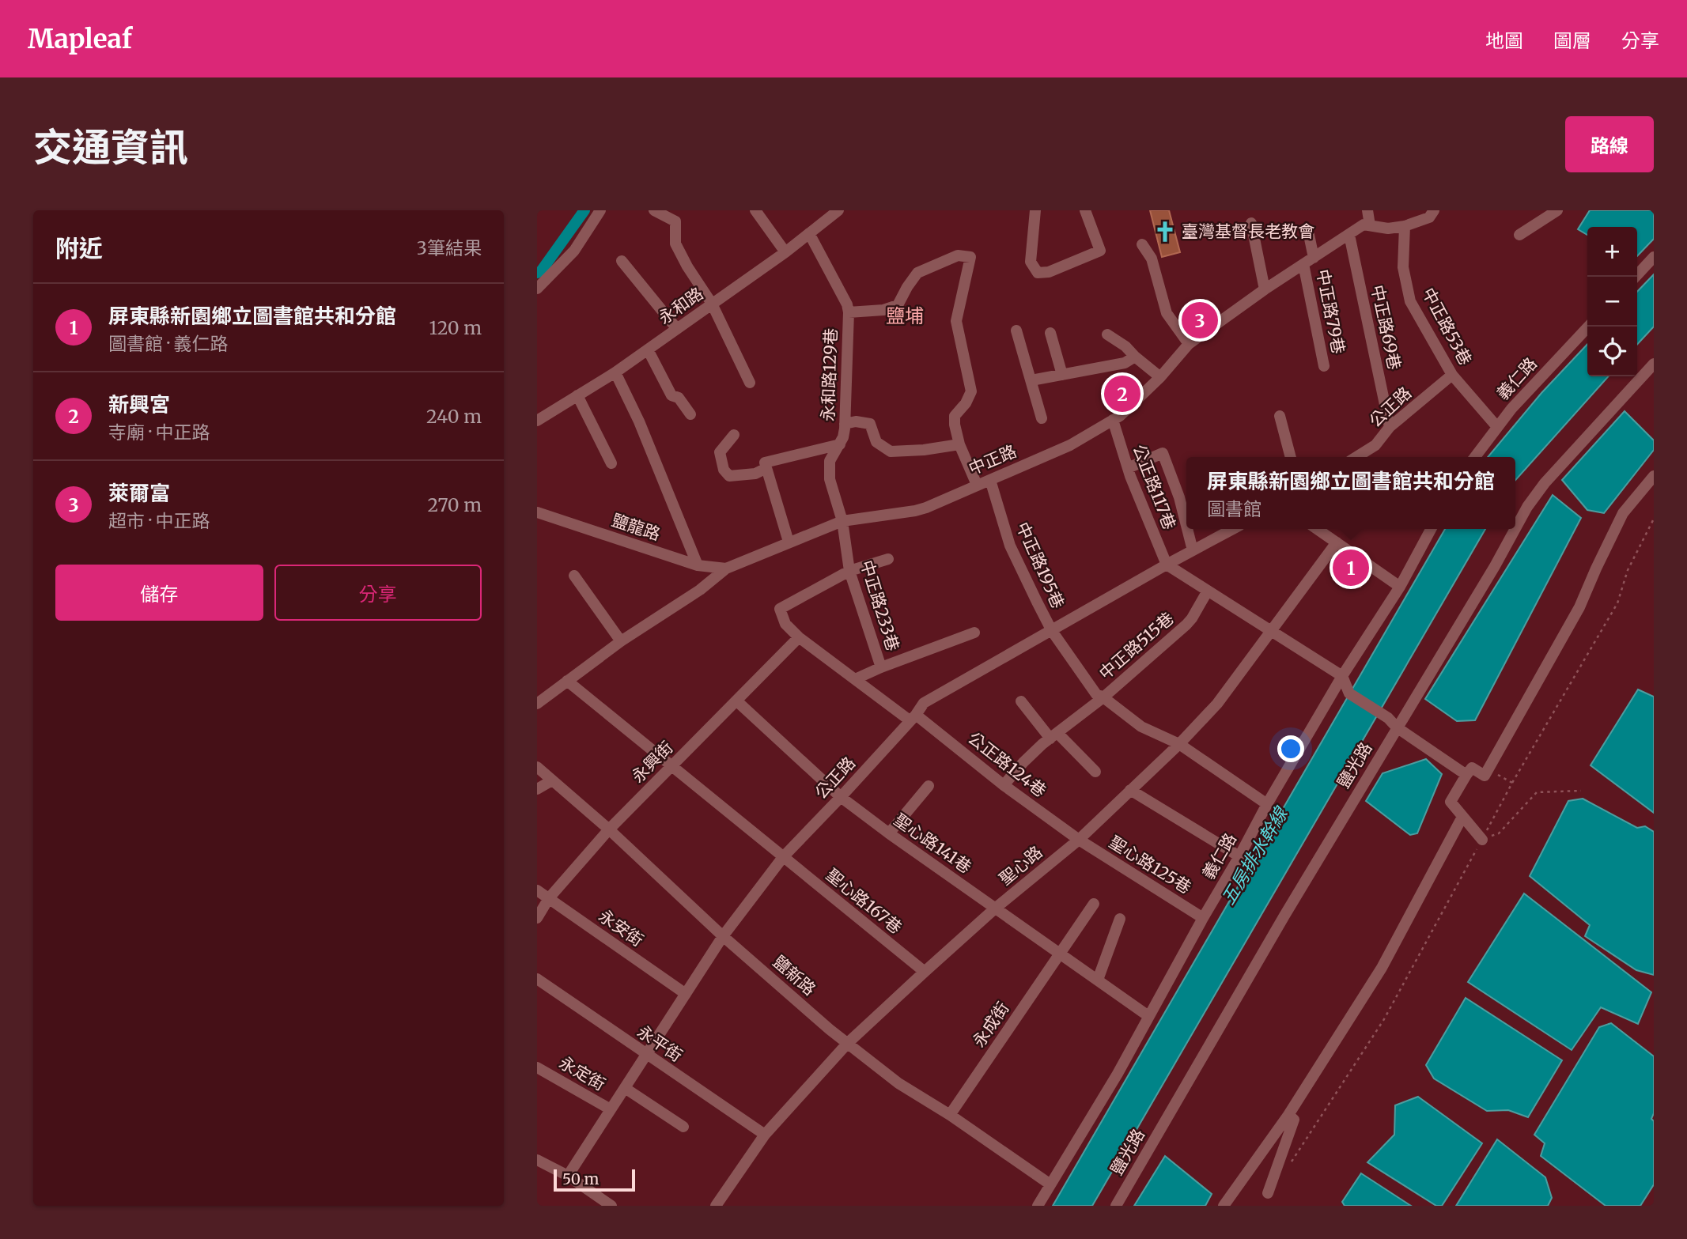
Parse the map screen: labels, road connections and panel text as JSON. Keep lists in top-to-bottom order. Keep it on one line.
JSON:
{"streets":{"street":["永和路","中正路79巷","中正路53巷","中正路69巷","永和路129巷","義仁路","公正路","中正路","公正路117巷","鹽龍路","中正路195巷","中正路233巷","中正路515巷","永興街","公正路124巷","鹽光路","聖心路141巷","聖心路125巷","聖心路","聖心路167巷","永安街","鹽新路","永成街","永平街","永定街"]},"crossings":[["永和路","永和路129巷"],["中正路79巷","中正路"],["中正路53巷","義仁路"],["中正路53巷","公正路"],["中正路53巷","中正路"],["中正路69巷","公正路"],["中正路69巷","中正路"],["永和路129巷","中正路"],["永和路129巷","中正路233巷"],["義仁路","中正路195巷"],["義仁路","聖心路141巷"],["義仁路","聖心路125巷"],["義仁路","鹽新路"],["公正路","公正路117巷"],["公正路","中正路195巷"],["公正路","公正路124巷"],["公正路","聖心路141巷"],["公正路","聖心路167巷"],["公正路","永安街"],["公正路","鹽新路"],["公正路","永平街"],["公正路","永定街"],["中正路","公正路117巷"],["中正路","鹽龍路"],["中正路","中正路195巷"],["中正路","中正路233巷"],["中正路","聖心路167巷"],["中正路195巷","中正路515巷"],["中正路195巷","聖心路"],["中正路233巷","公正路124巷"],["中正路515巷","公正路124巷"],["永興街","公正路124巷"],["永興街","聖心路141巷"],["永興街","聖心路167巷"],["永興街","永安街"],["永興街","鹽新路"],["公正路124巷","聖心路125巷"],["公正路124巷","聖心路"],["聖心路141巷","聖心路"],["聖心路141巷","永成街"],["聖心路125巷","聖心路"],["聖心路","聖心路167巷"],["聖心路","鹽新路"],["聖心路","永平街"],["鹽新路","永成街"]],"districts":["鹽埔"],"water":["五房排水幹線"],"places":{"church":["臺灣基督長老教會"]},"scale_bar":"50 m","page":{"header":"Mapleaf","nav":["地圖","圖層","分享"],"title":"交通資訊","buttons":["路線",["儲存","分享"]],"heading":["附近","3筆結果"],"map_buttons":["+","−"],"list":[{"mark":"1","name":"屏東縣新園鄉立圖書館共和分館","note":"圖書館 · 義仁路","value":"120 m"},{"mark":"2","name":"新興宮","note":"寺廟 · 中正路","value":"240 m"},{"mark":"3","name":"萊爾富","note":"超市 · 中正路","value":"270 m"}],"pins":["3","2","1"],"popup":["屏東縣新園鄉立圖書館共和分館","圖書館"],"scale":"50 m"}}
